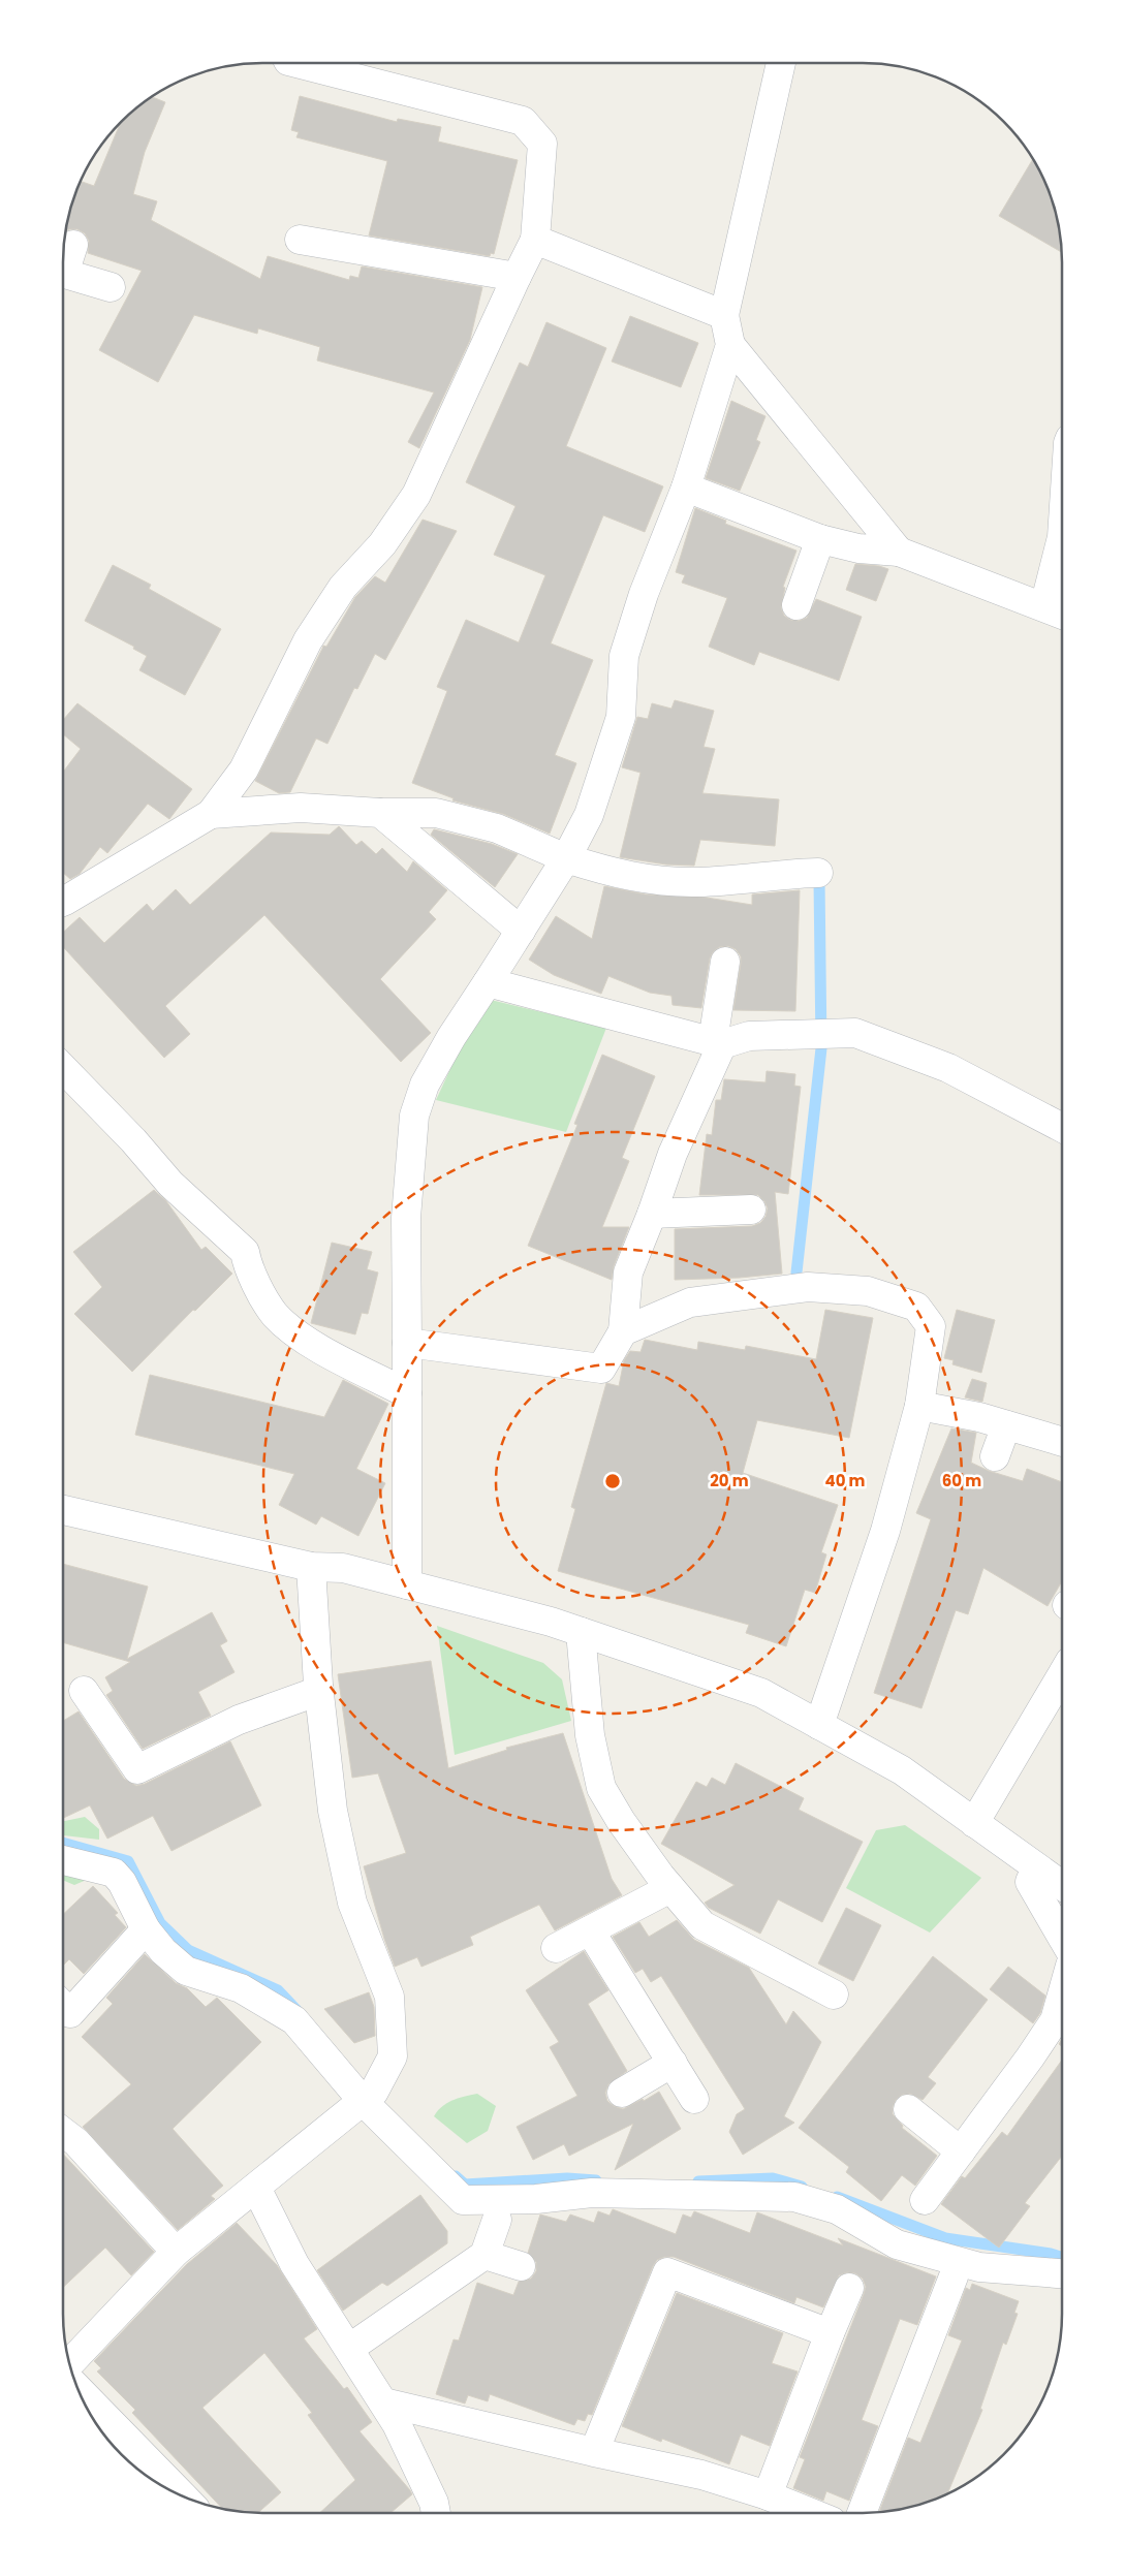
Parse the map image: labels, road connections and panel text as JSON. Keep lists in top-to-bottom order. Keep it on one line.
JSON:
{"rings":["20 m","40 m","60 m"]}
